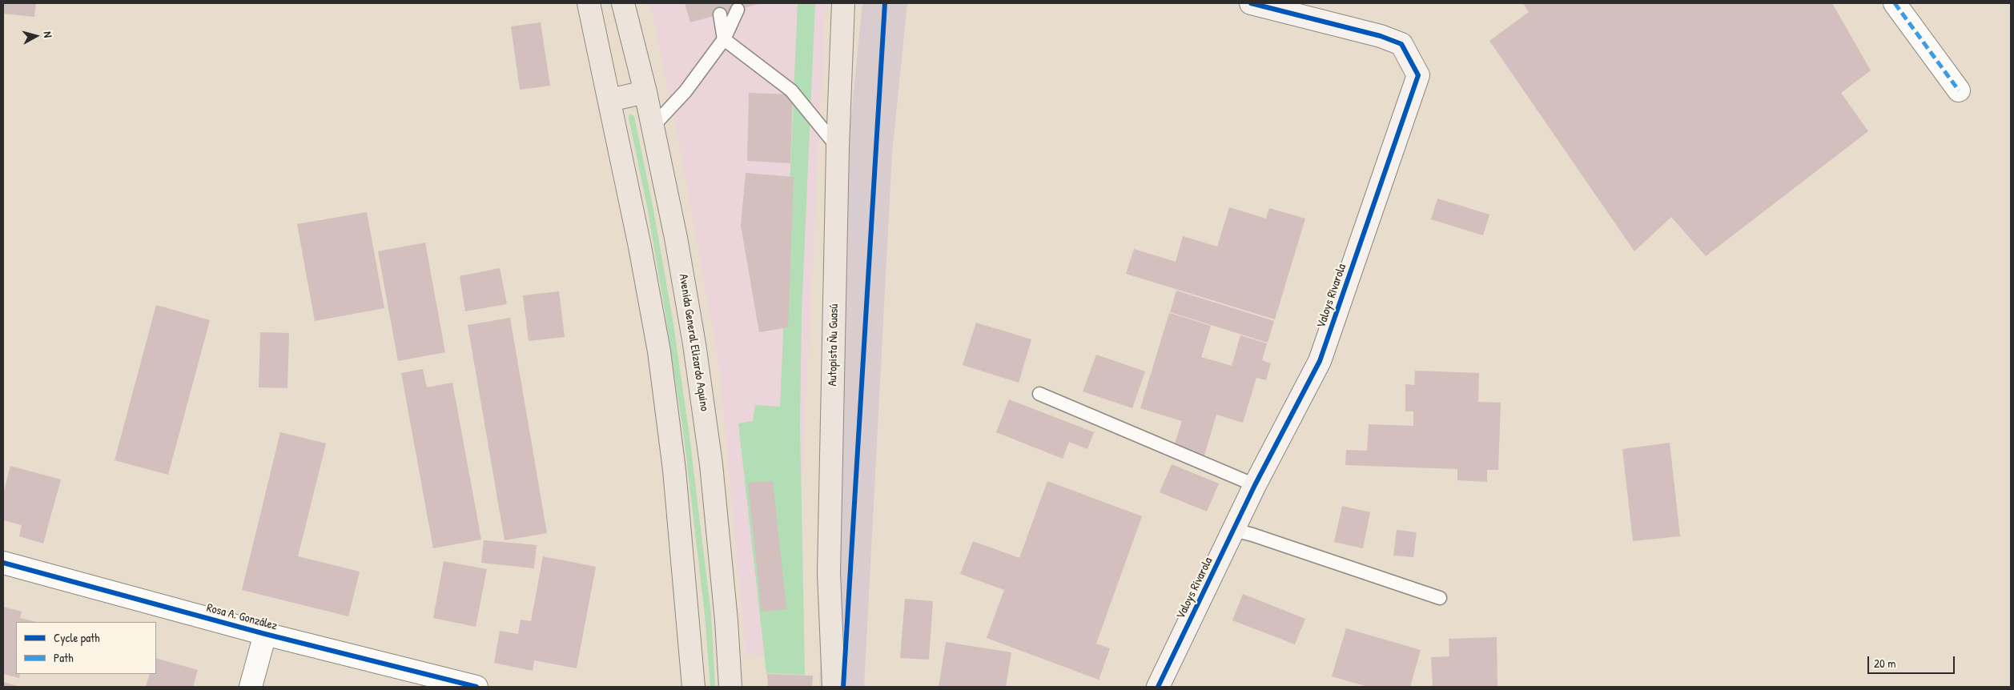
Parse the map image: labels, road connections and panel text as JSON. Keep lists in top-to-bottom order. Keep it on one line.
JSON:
{"streets":{"main road":["Avenida General Elizardo Aquino","Autopista Ñu Guasú"],"street":["Valoys Rivarola","Rosa A. González"]},"legend":["Cycle path","Path"],"scale_bar":"20 m","north":"right"}
